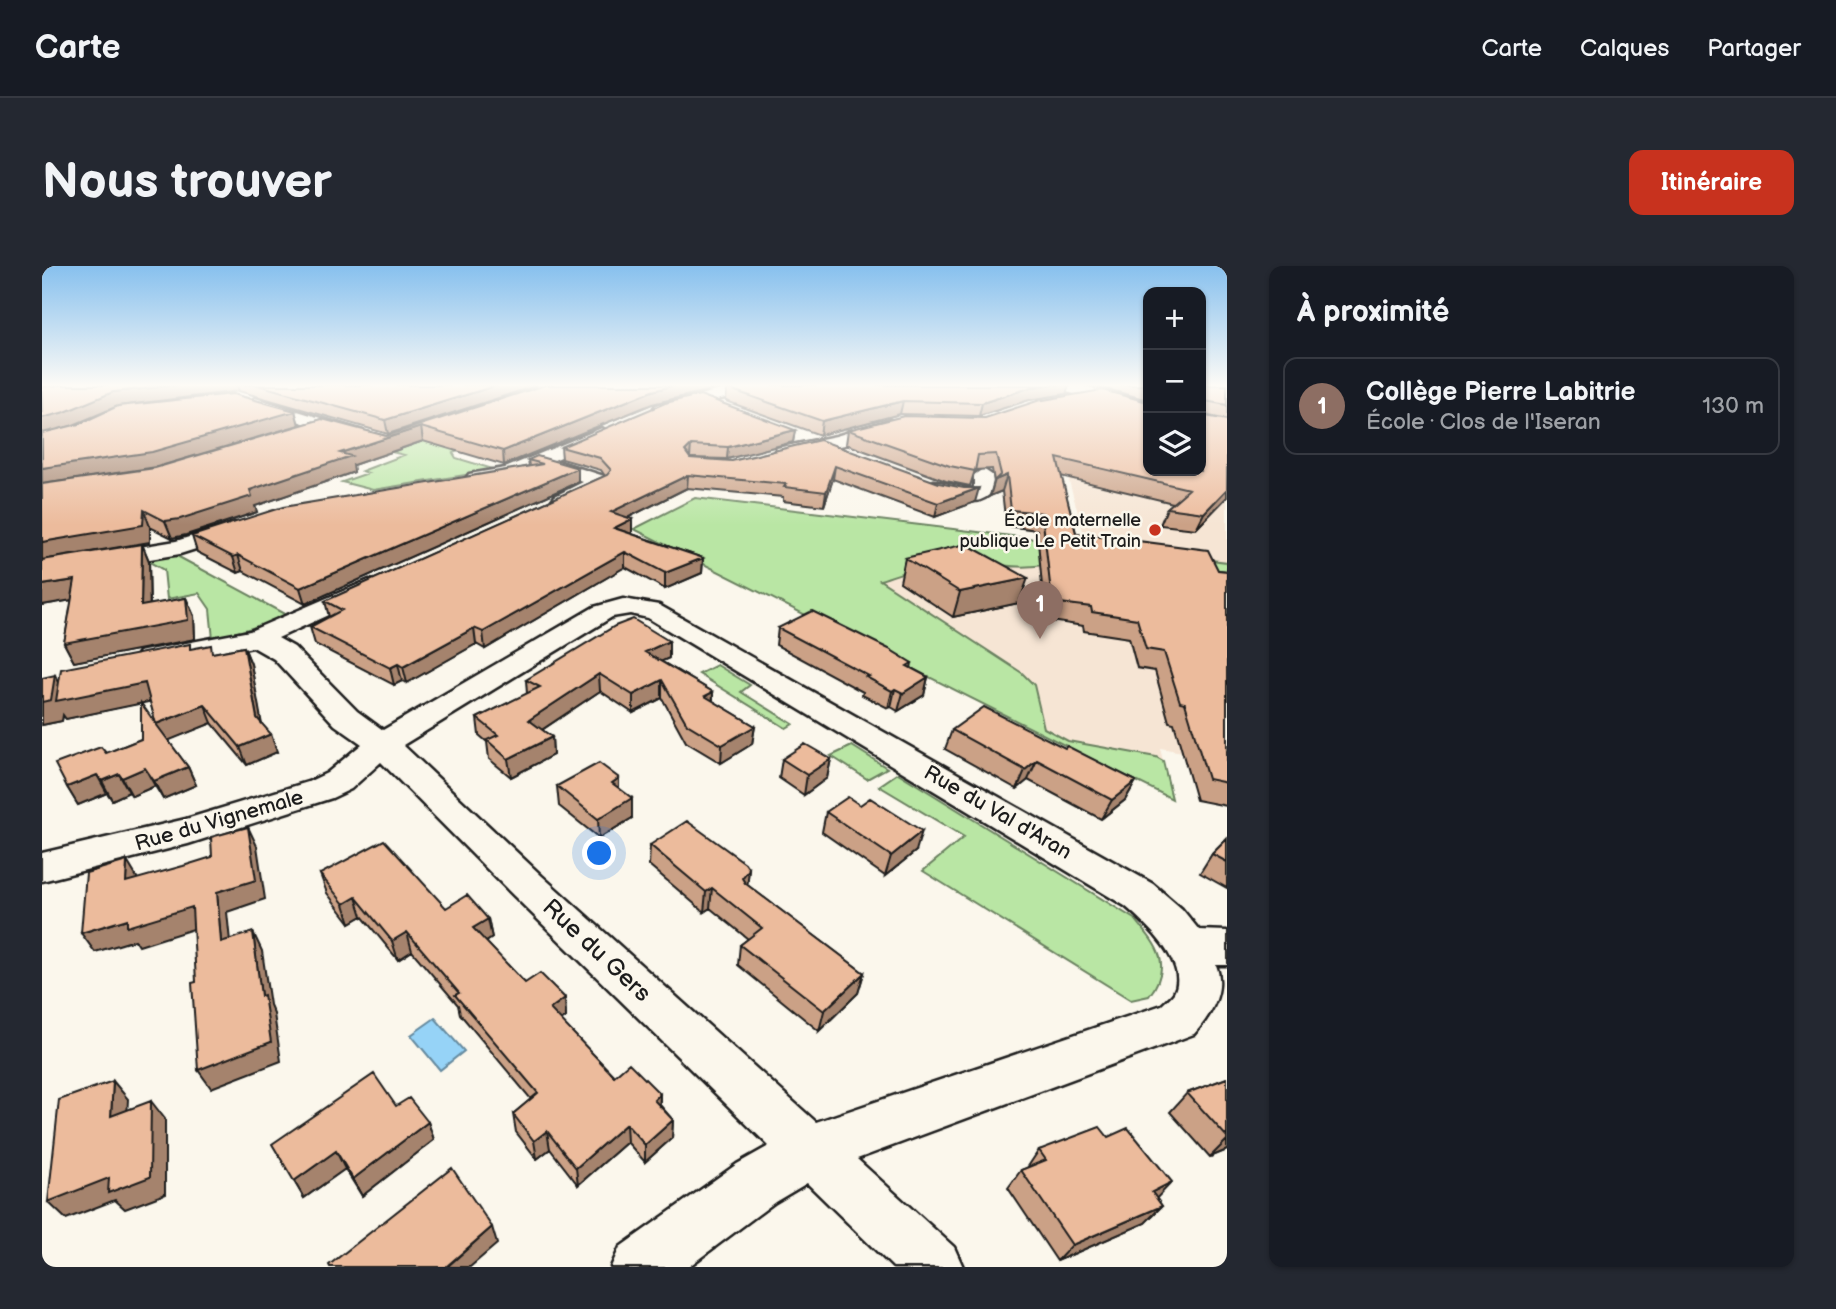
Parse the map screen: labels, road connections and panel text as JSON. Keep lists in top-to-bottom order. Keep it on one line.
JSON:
{"streets":{"street":["Rue du Val d'Aran","Rue du Vignemale","Rue du Gers"]},"crossings":[["Rue du Val d'Aran","Rue du Vignemale"],["Rue du Val d'Aran","Rue du Gers"],["Rue du Vignemale","Rue du Gers"]],"places":["École maternelle publique Le Petit Train"],"page":{"header":"Carte","nav":["Carte","Calques","Partager"],"buttons":"Itinéraire","title":"Nous trouver","heading":"À proximité","map_buttons":["+","−"],"list":[{"mark":"1","name":"Collège Pierre Labitrie","note":"École · Clos de l'Iseran","value":"130 m"}],"pins":"1"}}
